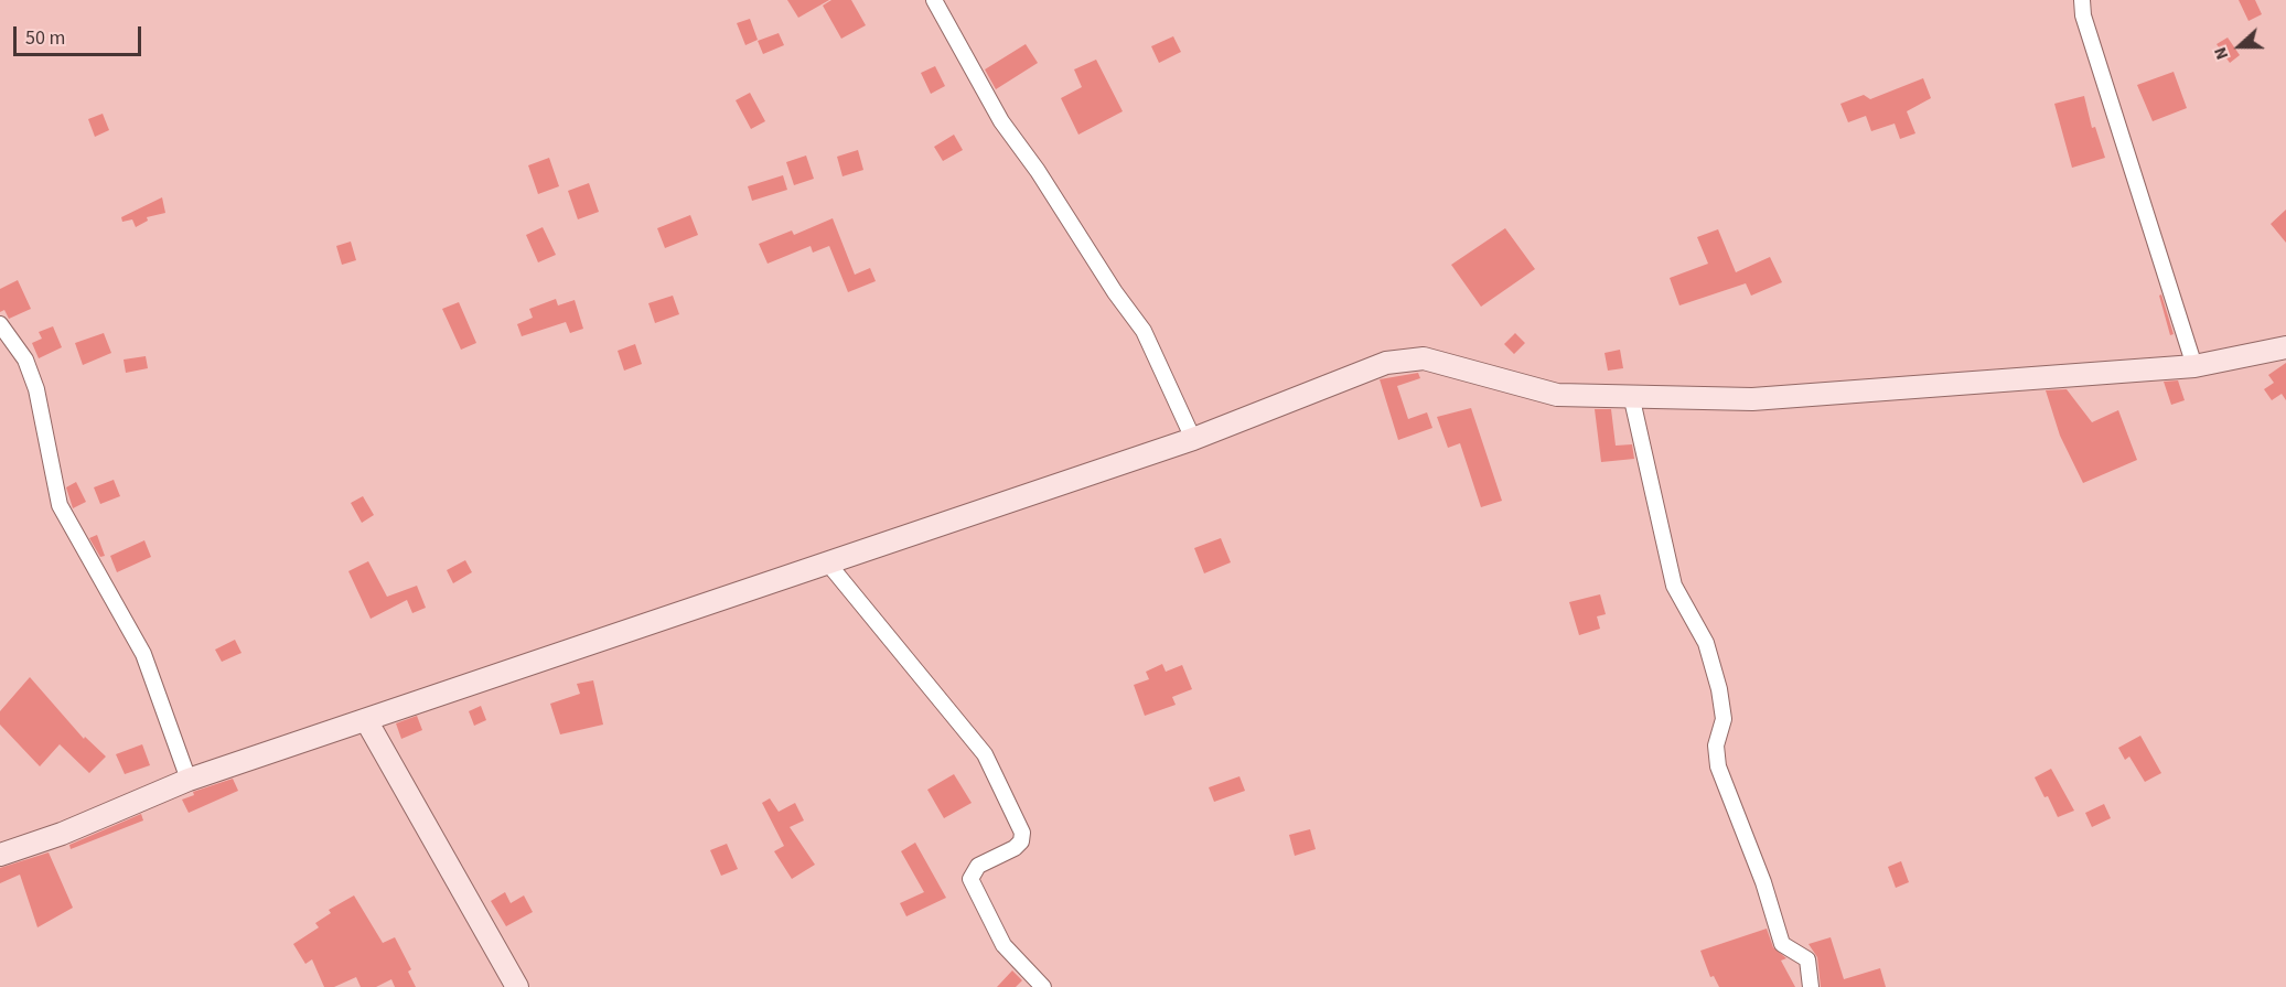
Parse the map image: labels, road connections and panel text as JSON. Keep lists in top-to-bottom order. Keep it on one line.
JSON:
{"scale_bar":"50 m","north":"left"}
